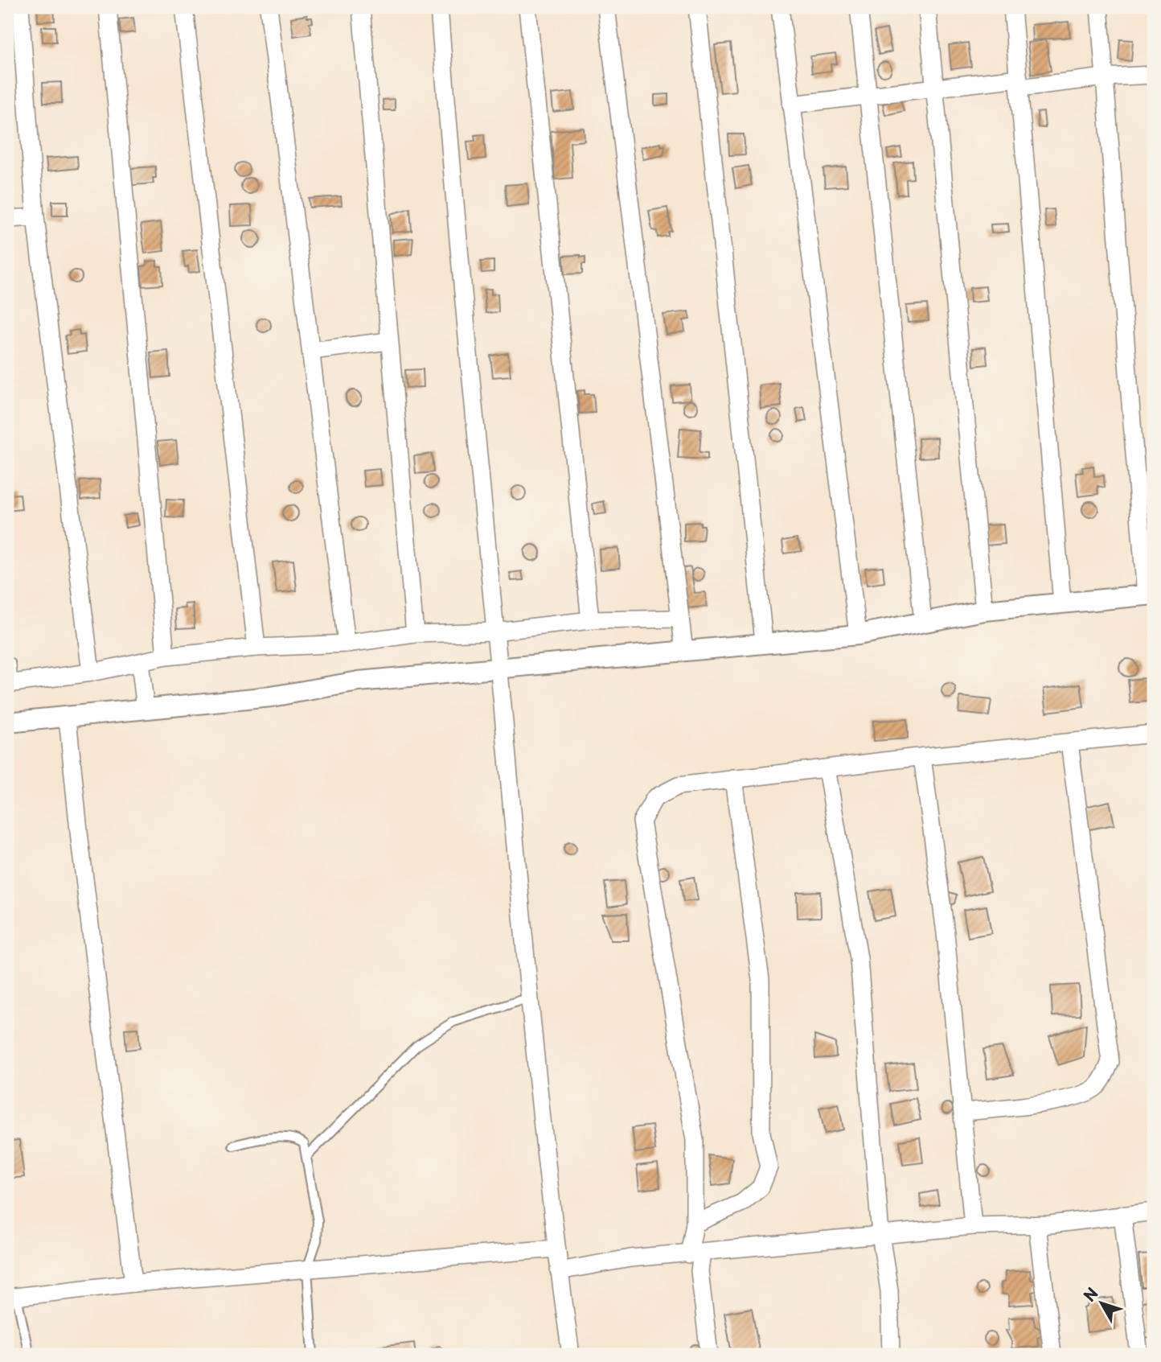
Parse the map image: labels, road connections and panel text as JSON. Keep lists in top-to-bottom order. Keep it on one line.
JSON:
{"north":"top left"}
